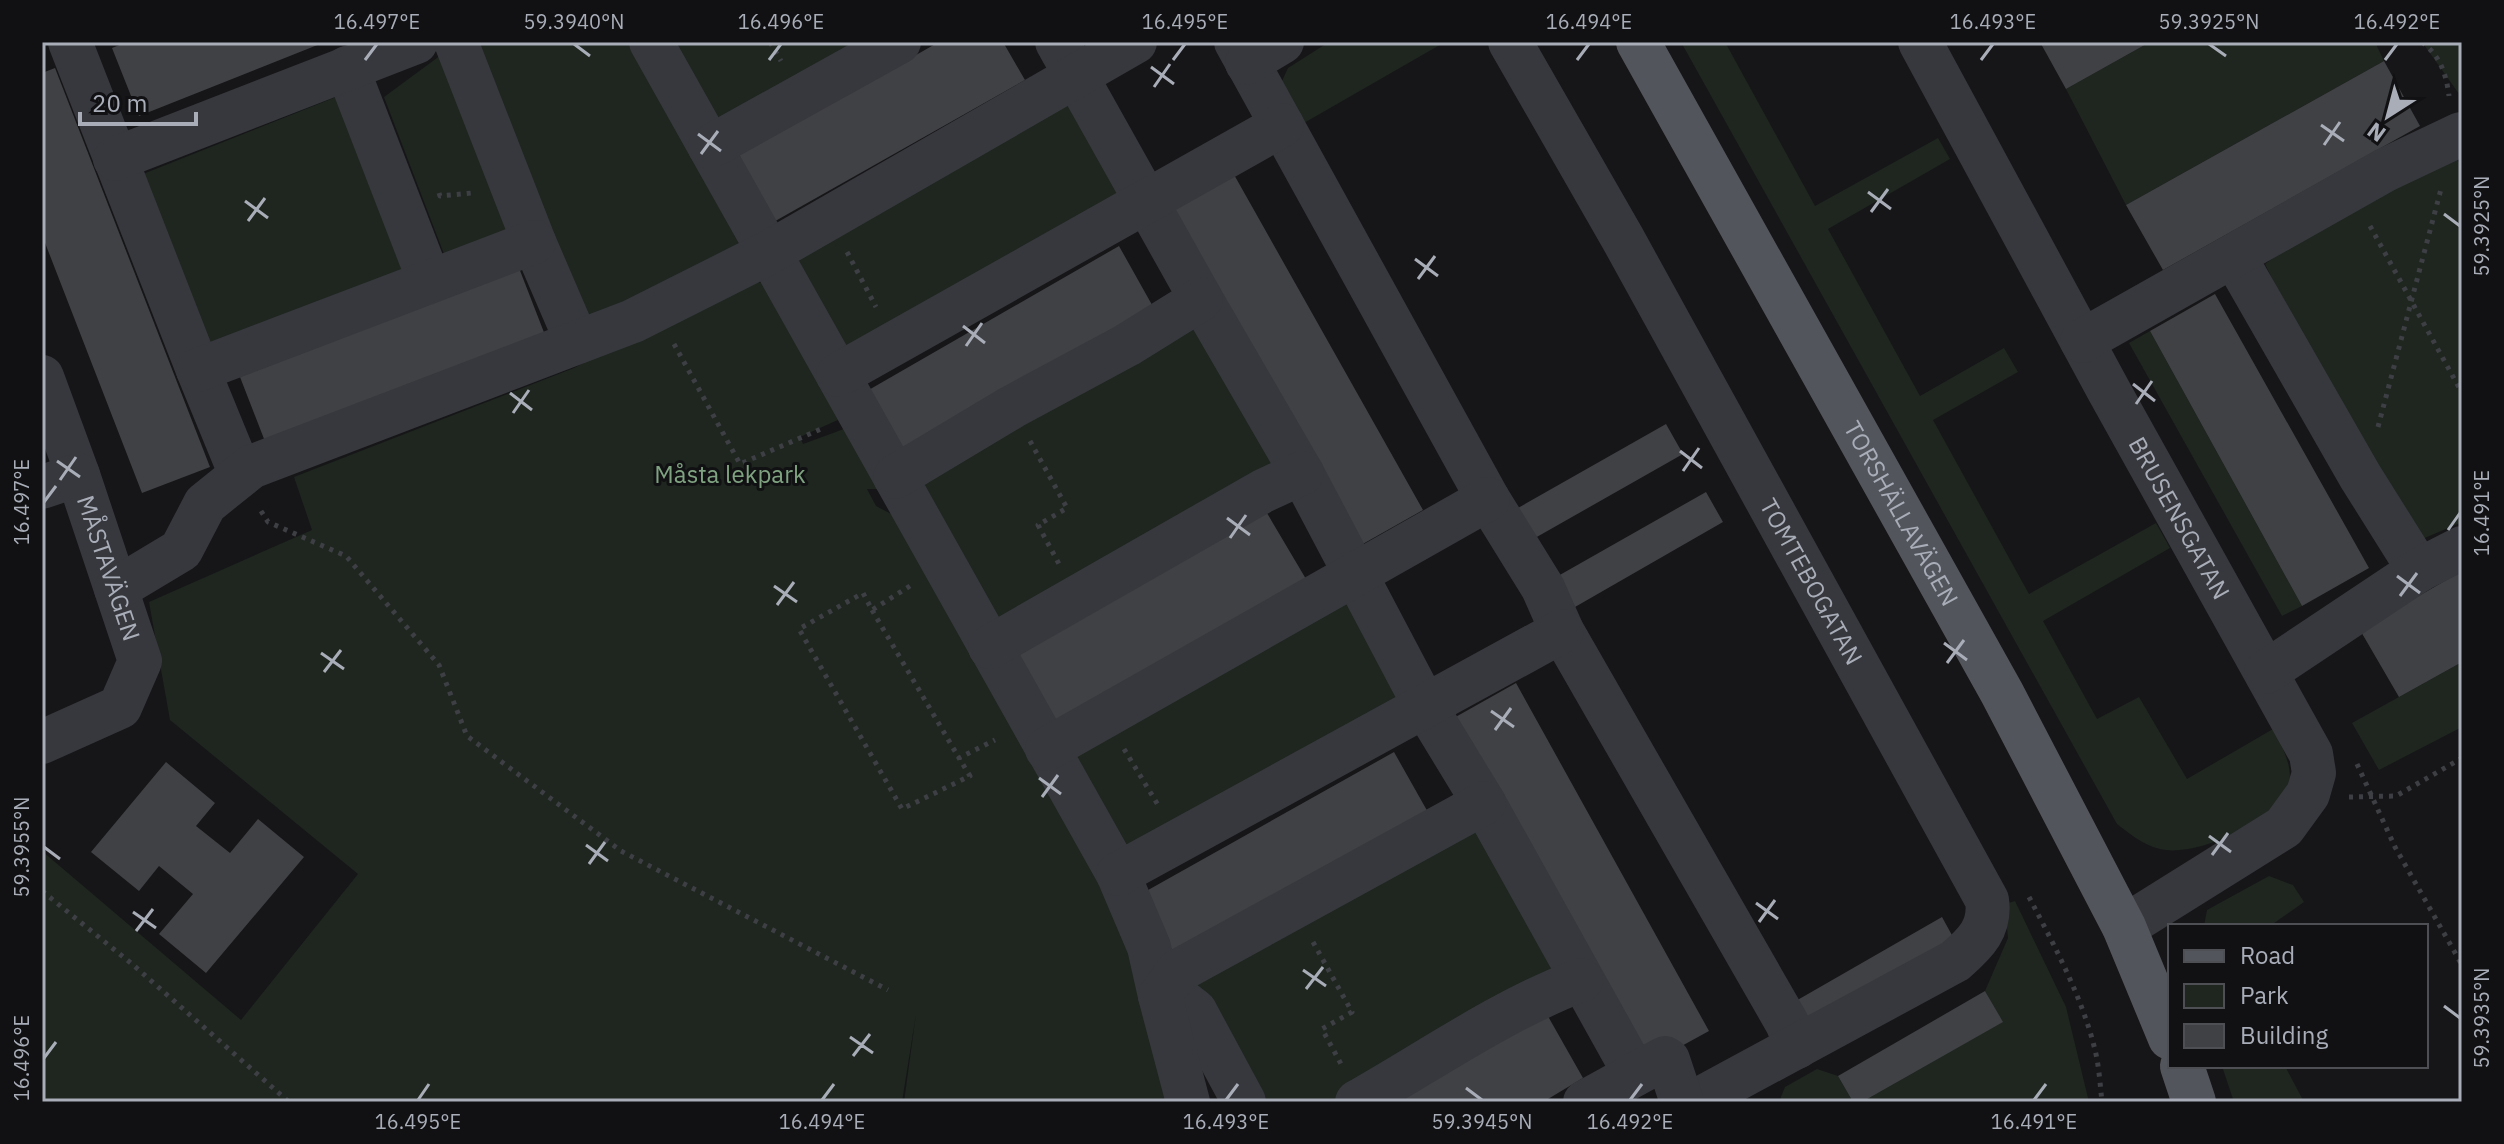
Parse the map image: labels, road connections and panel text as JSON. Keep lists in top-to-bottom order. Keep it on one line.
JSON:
{"streets":{"main road":["TORSHÄLLAVÄGEN"],"street":["BRUSENSGATAN","MÅSTAVÄGEN","TOMTEBOGATAN"]},"parks":["Måsta lekpark"],"legend":["Road","Park","Building"],"scale_bar":"20 m","north":"bottom left","coordinates":["16.497°E","59.3940°N","16.496°E","16.495°E","16.494°E","16.493°E","59.3925°N","16.492°E","16.491°E","59.3955°N","59.3935°N","59.3945°N"]}
